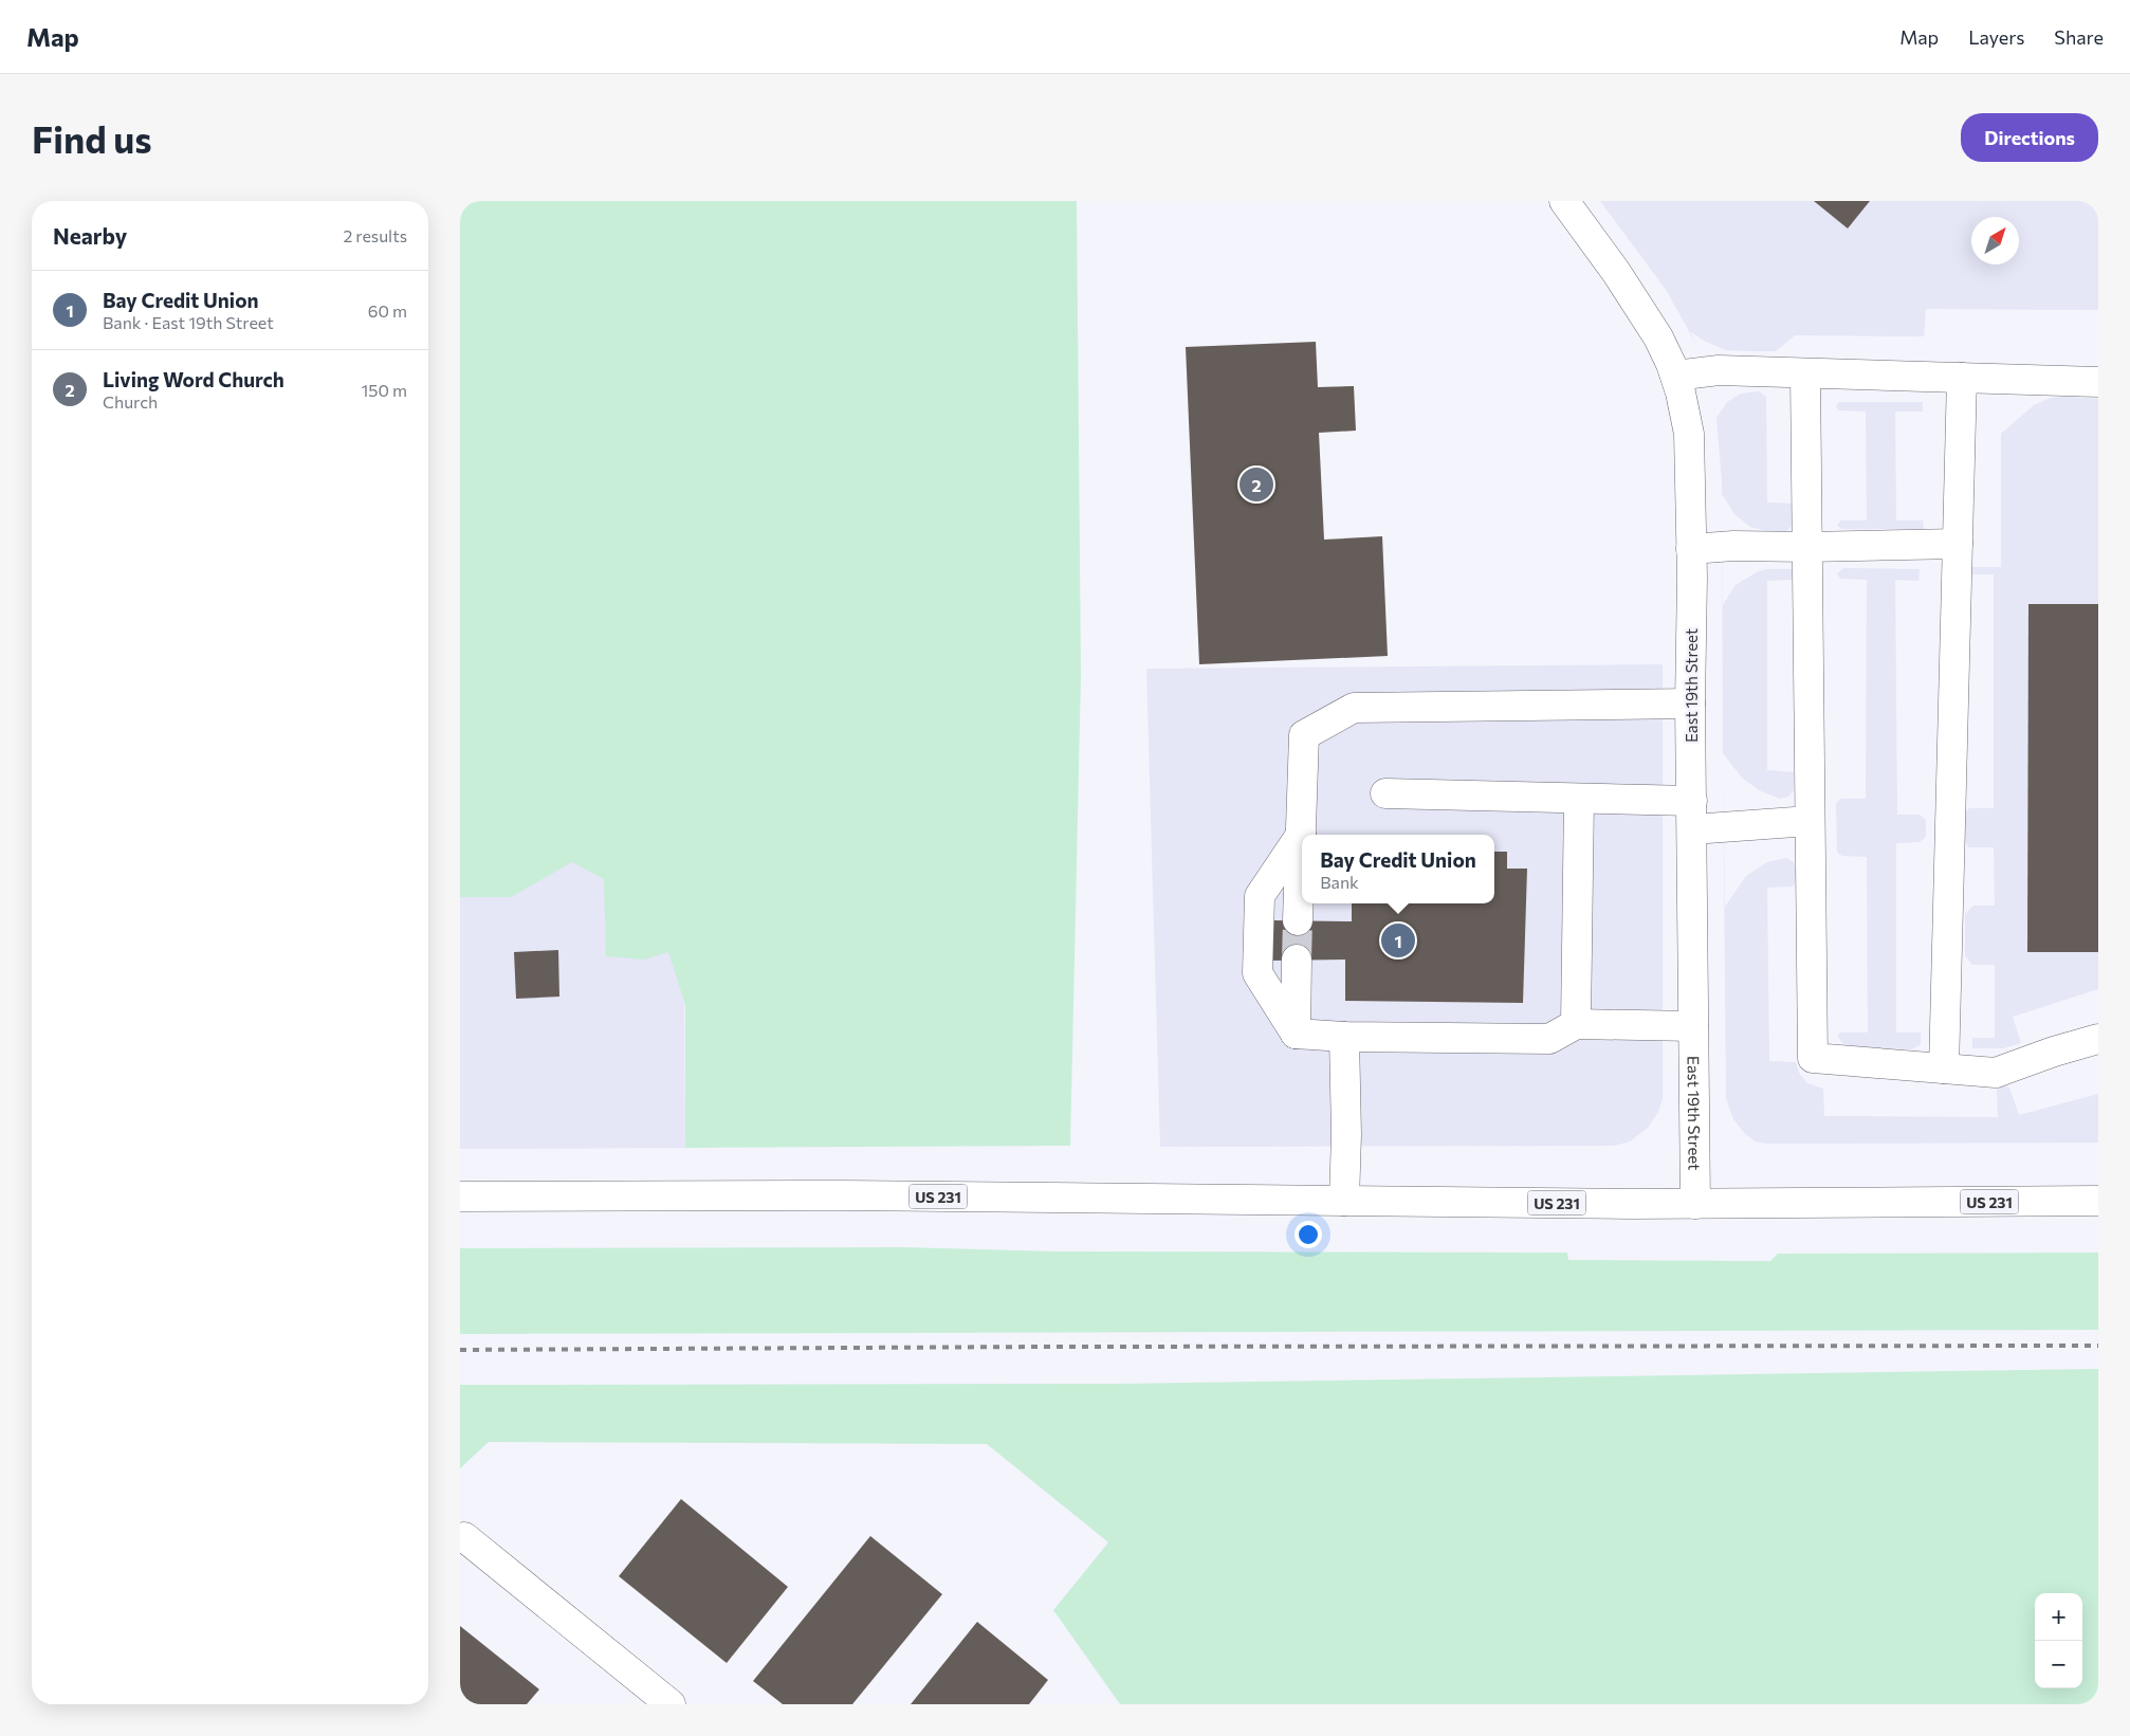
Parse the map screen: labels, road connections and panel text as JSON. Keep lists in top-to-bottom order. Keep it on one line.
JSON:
{"streets":{"main road":["East 19th Street","US 231"]},"crossings":[["East 19th Street","US 231"]],"north":"top right","page":{"header":"Map","nav":["Map","Layers","Share"],"buttons":"Directions","title":"Find us","heading":["Nearby","2 results"],"list":[{"mark":"1","name":"Bay Credit Union","note":"Bank · East 19th Street","value":"60 m"},{"mark":"2","name":"Living Word Church","note":"Church","value":"150 m"}],"pins":["2","1"],"popup":["Bay Credit Union","Bank"],"map_buttons":["+","−"]}}
